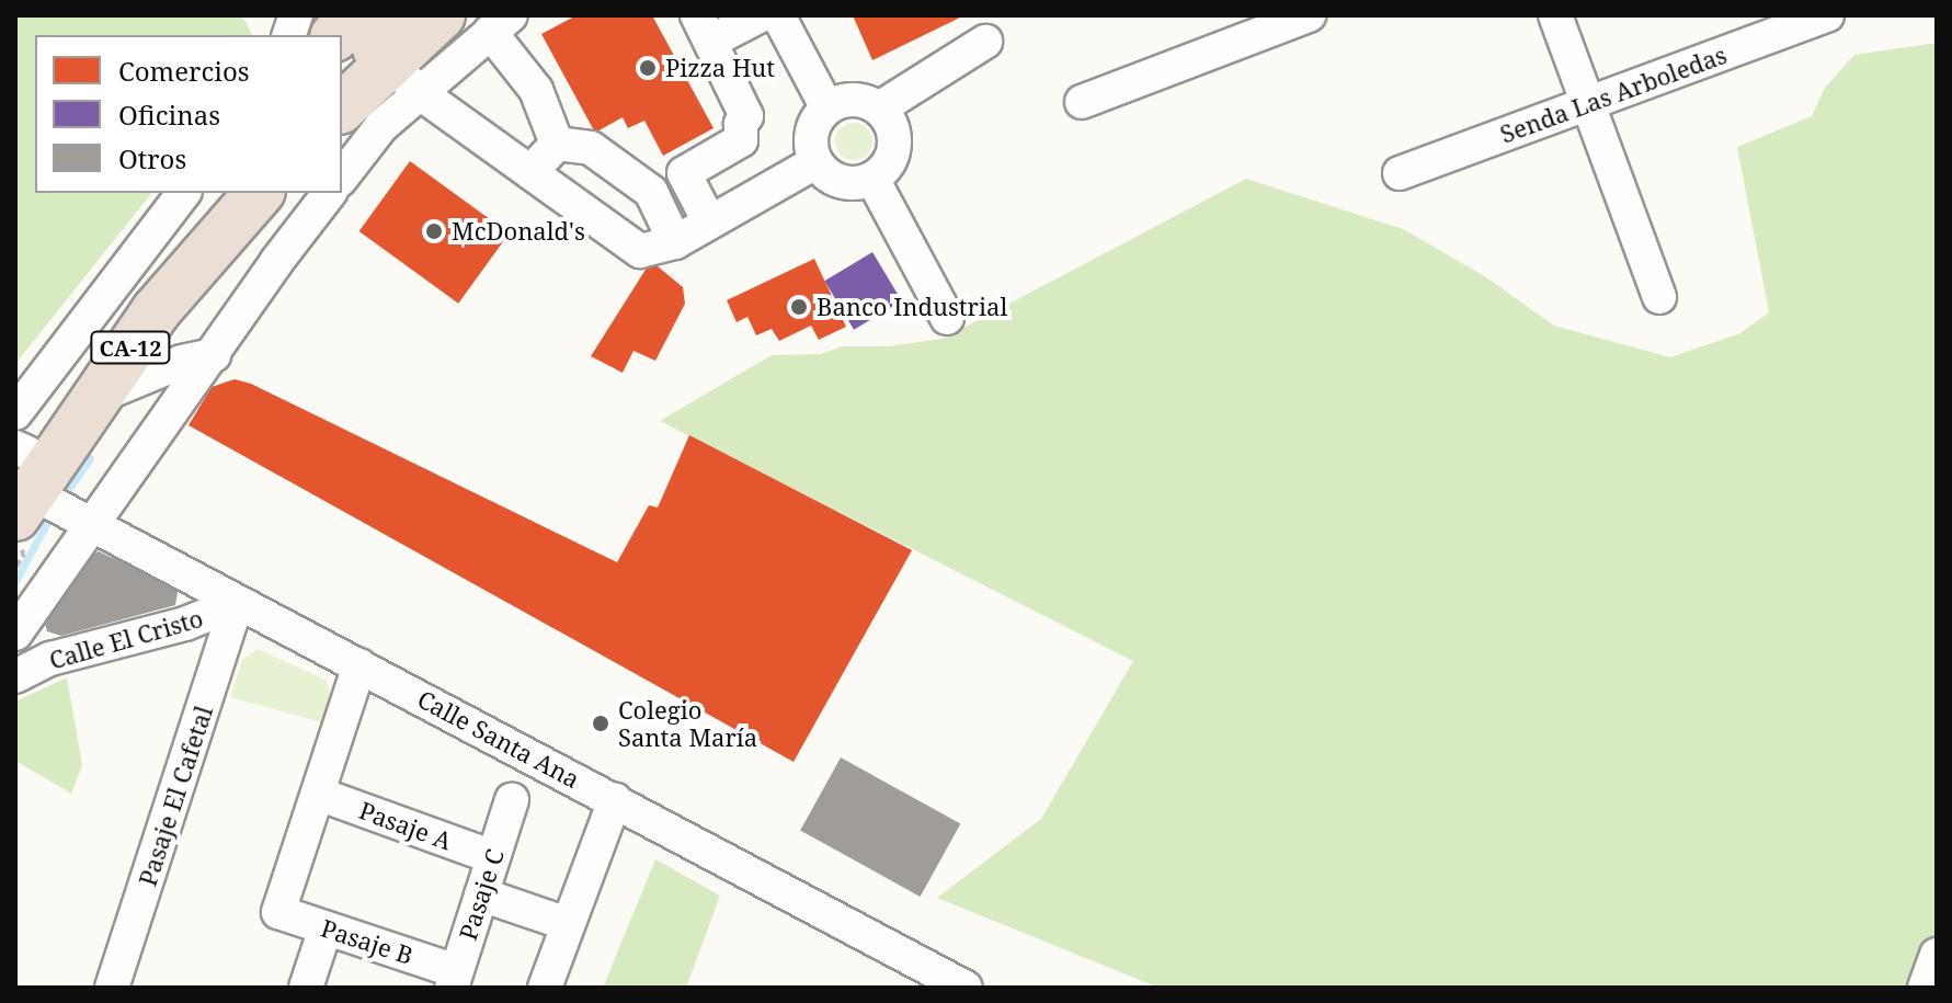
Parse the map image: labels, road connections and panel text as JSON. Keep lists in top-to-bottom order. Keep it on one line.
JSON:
{"streets":{"highway":["CA-12"],"street":["Senda Las Arboledas","Calle El Cristo","Calle Santa Ana","Pasaje El Cafetal","Pasaje A","Pasaje C","Pasaje B"]},"crossings":[["CA-12","Calle Santa Ana"],["Calle El Cristo","Calle Santa Ana"],["Calle El Cristo","Pasaje El Cafetal"],["Calle Santa Ana","Pasaje El Cafetal"],["Pasaje A","Pasaje C"],["Pasaje A","Pasaje B"],["Pasaje C","Pasaje B"]],"places":["Pizza Hut","McDonald's","Banco Industrial","Colegio Santa María"],"legend":["Comercios","Oficinas","Otros"]}
